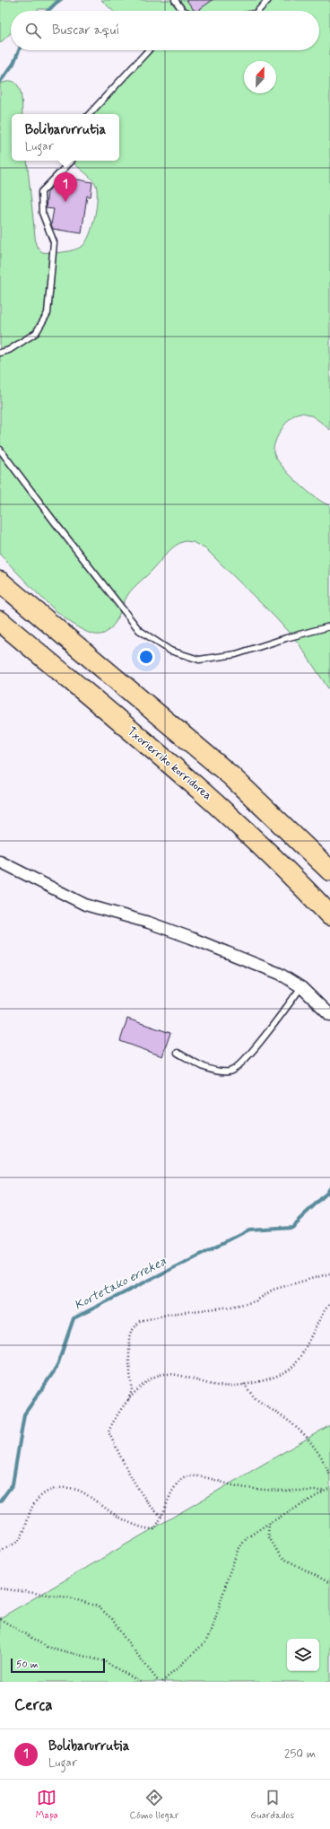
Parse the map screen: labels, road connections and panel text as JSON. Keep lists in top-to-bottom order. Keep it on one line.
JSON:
{"streets":{"highway":["Txorierriko korridorea"]},"water":["Kortetako errekea"],"scale_bar":"50 m","north":"top","page":{"search":"Buscar aquí","popup":["Bolibarurrutia","Lugar"],"pins":"1","scale":"50 m","heading":"Cerca","list":[{"mark":"1","name":"Bolibarurrutia","note":"Lugar","value":"250 m"}],"nav":["Mapa","Cómo llegar","Guardados"]}}
